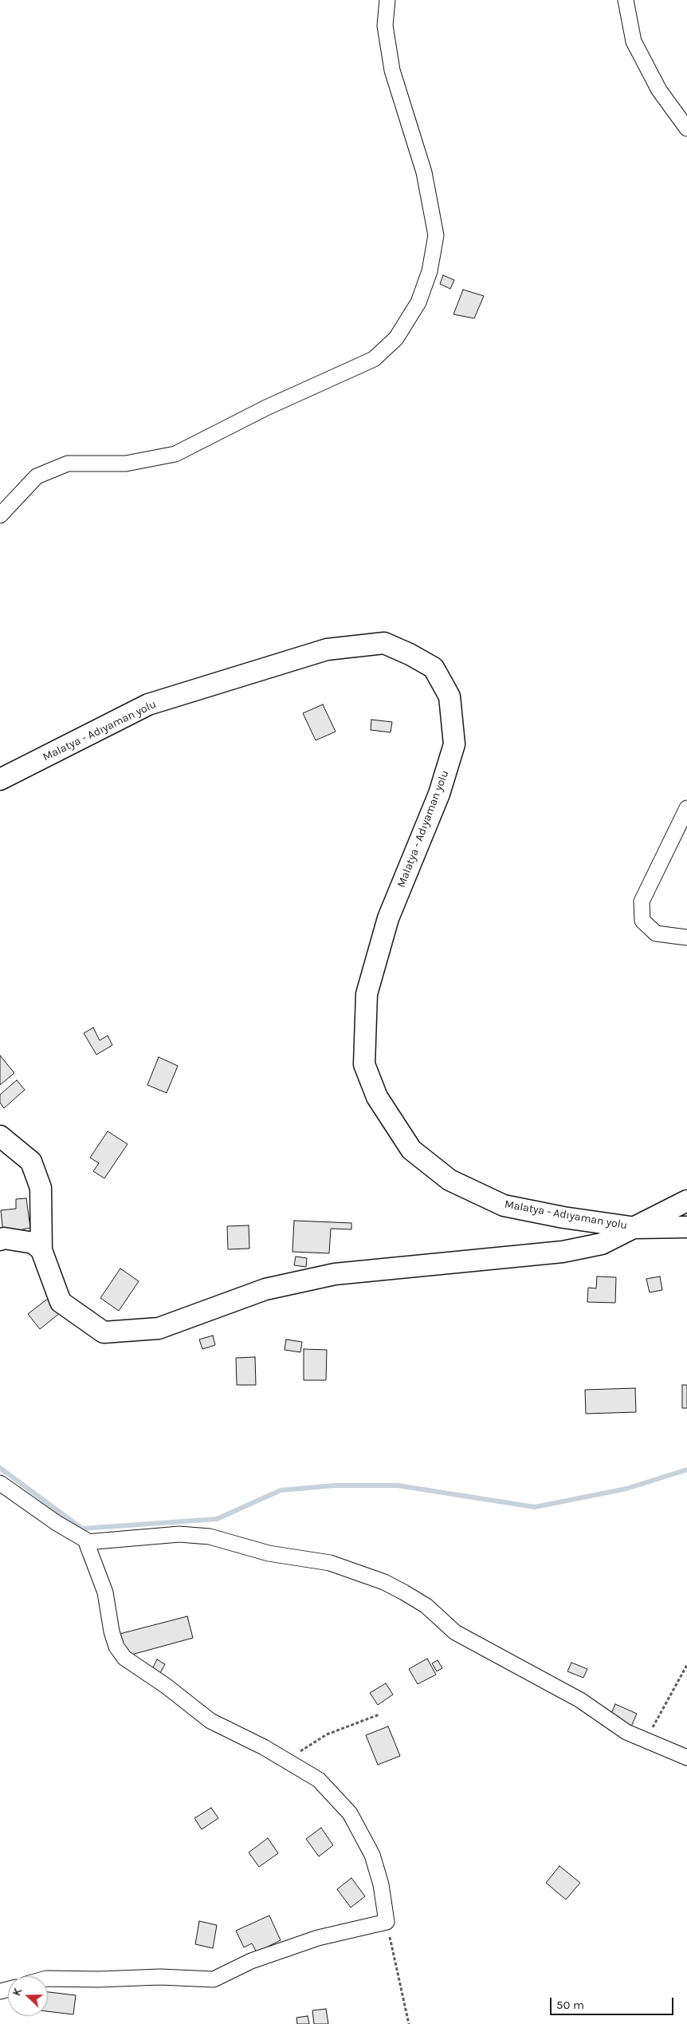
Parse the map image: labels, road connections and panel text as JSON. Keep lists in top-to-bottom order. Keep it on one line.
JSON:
{"streets":{"main road":["Malatya - Adıyaman yolu"]},"scale_bar":"50 m","north":"left"}
